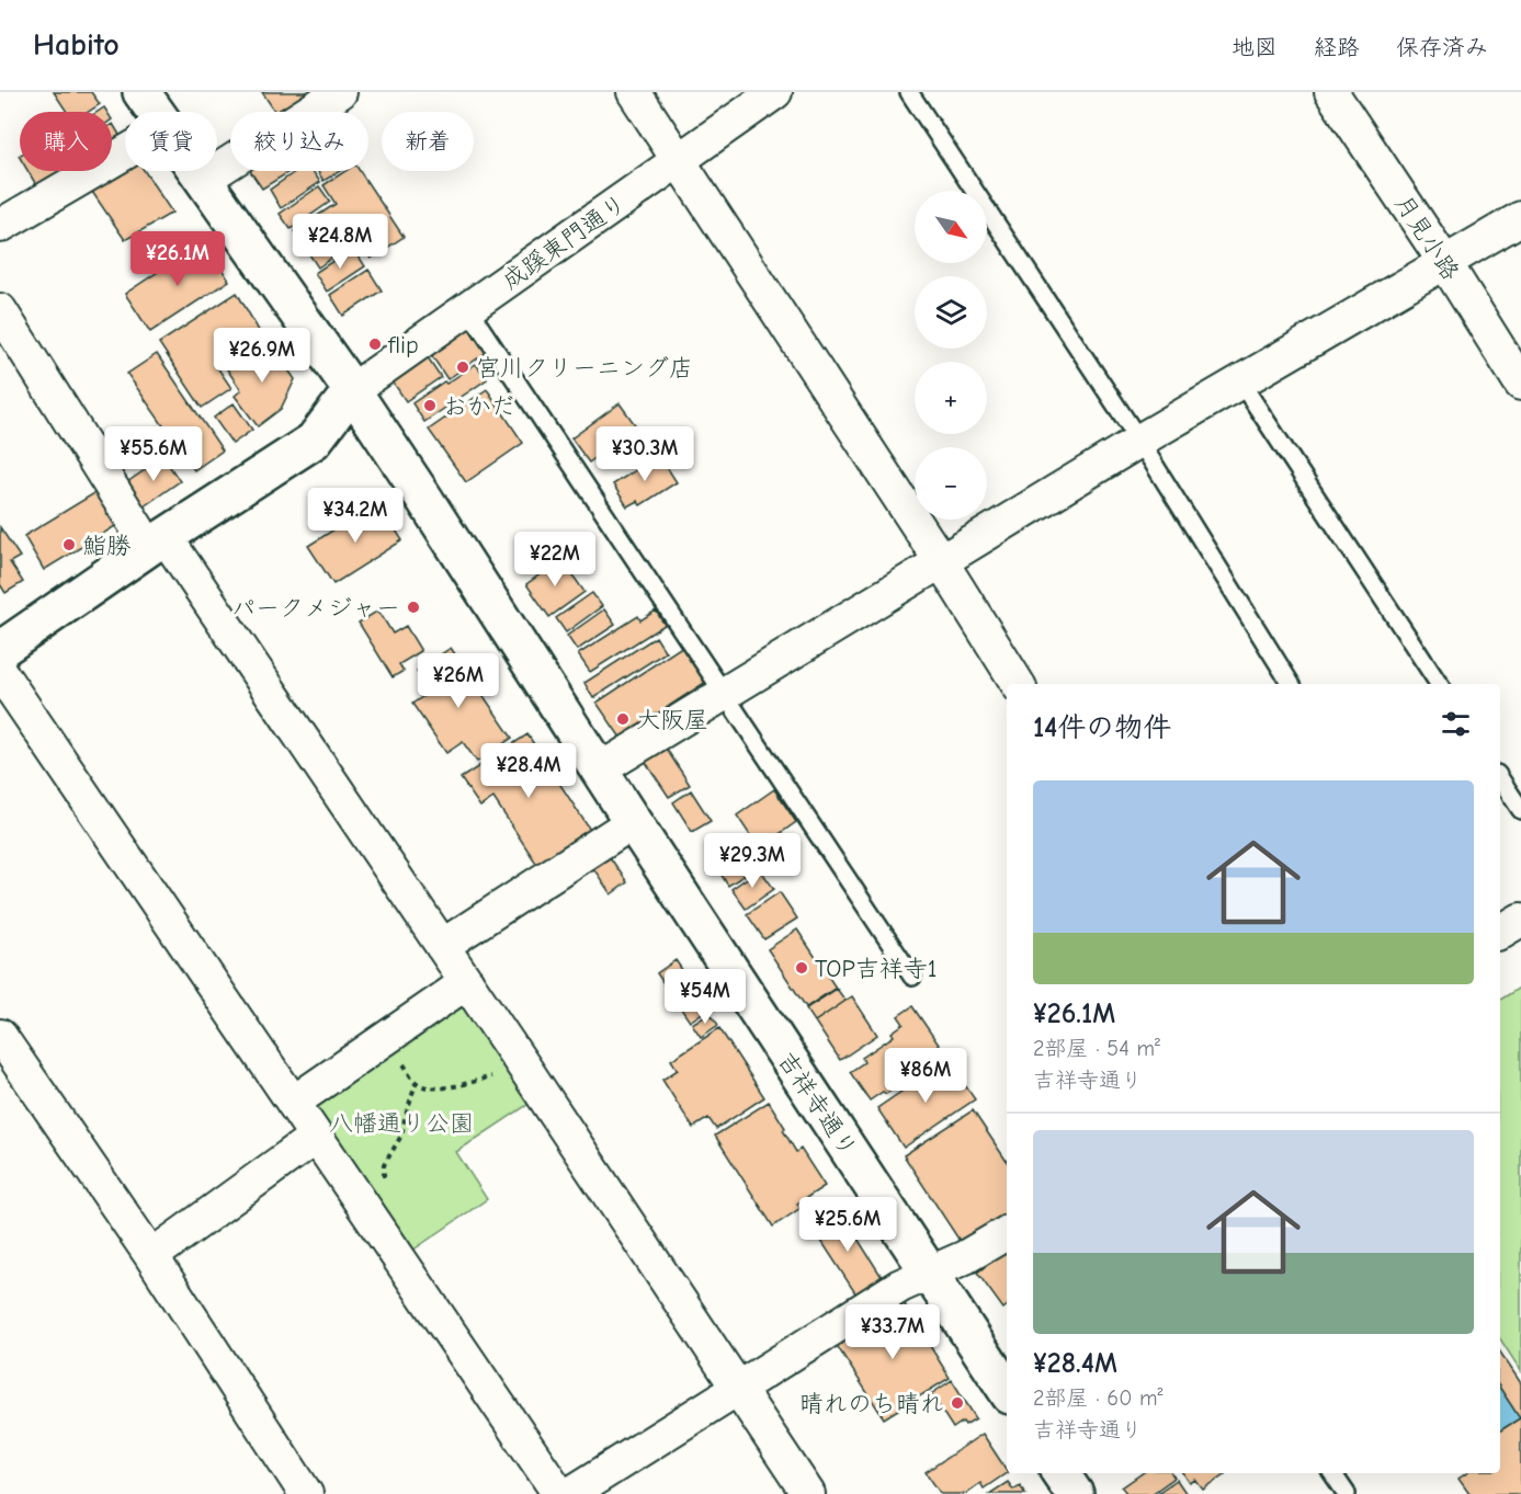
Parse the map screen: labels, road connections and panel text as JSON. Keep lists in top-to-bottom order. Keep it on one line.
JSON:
{"streets":{"main road":["吉祥寺通り"],"street":["月見小路","成蹊東門通り"]},"crossings":[["成蹊東門通り","吉祥寺通り"]],"parks":["八幡通り公園"],"places":["flip","宮川クリーニング店","おかだ","鮨勝","パークメジャー","大阪屋","TOP吉祥寺1","晴れのち晴れ"],"north":"bottom right","page":{"header":"Habito","nav":["地図","経路","保存済み"],"chip":["購入","賃貸","絞り込み","新着"],"map_buttons":["+","−"],"price":["¥24.8M","¥26.1M","¥26.9M","¥55.6M","¥30.3M","¥34.2M","¥22M","¥26M","¥28.4M","¥29.3M","¥54M","¥86M","¥25.6M","¥33.7M"],"heading":"14件の物件","list":[{"name":"¥26.1M","note":"2部屋 · 54 m² · 吉祥寺通り"},{"name":"¥28.4M","note":"2部屋 · 60 m² · 吉祥寺通り"}]}}
